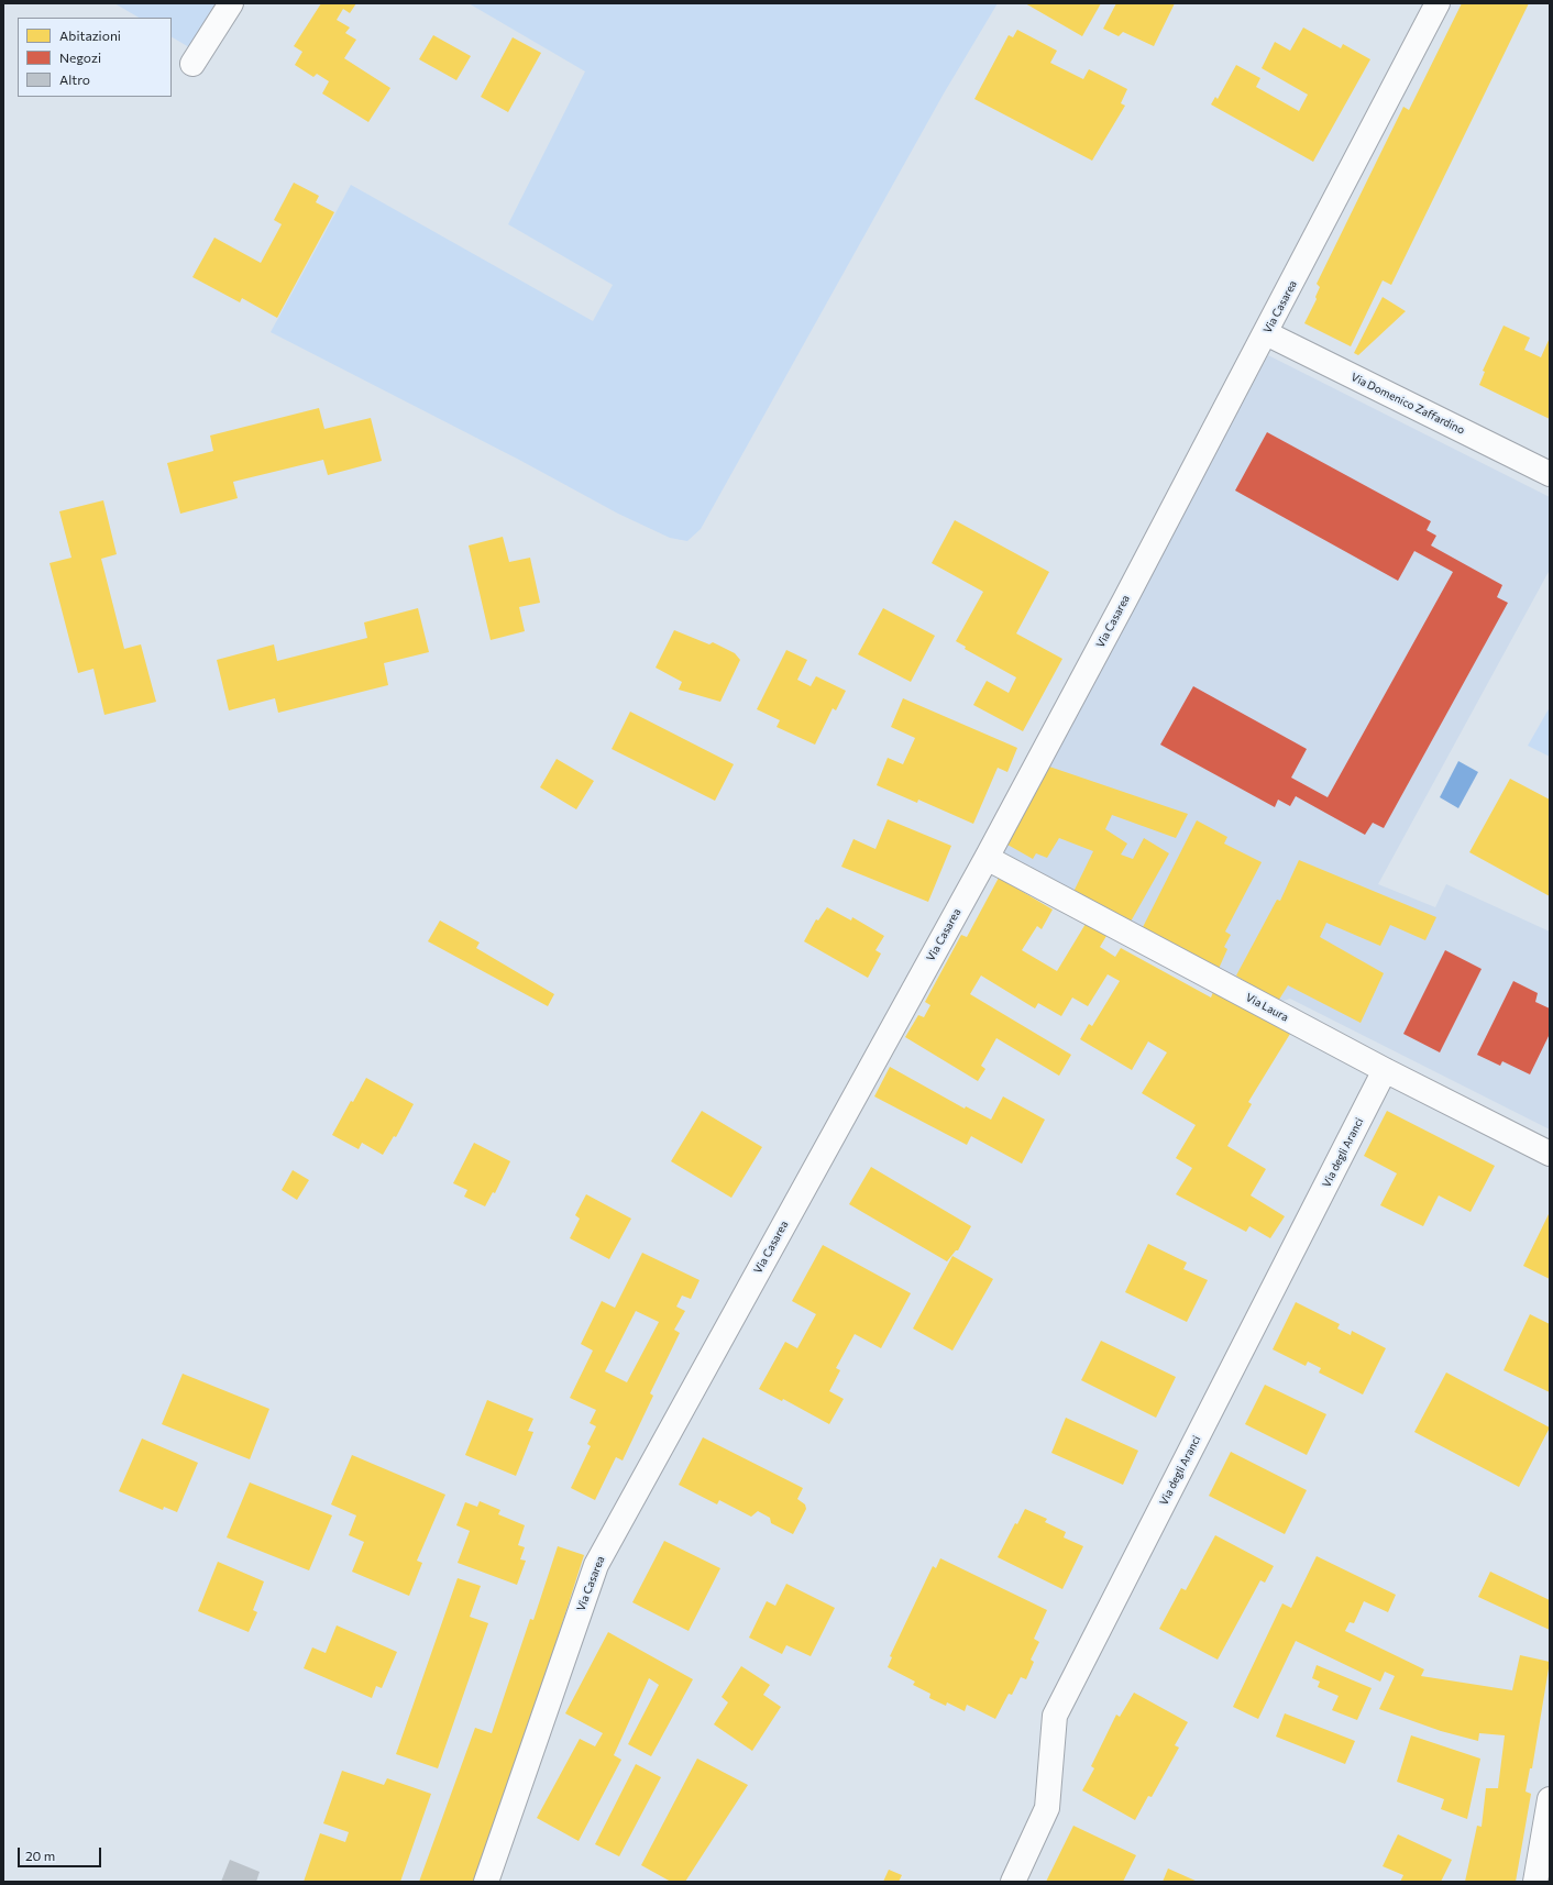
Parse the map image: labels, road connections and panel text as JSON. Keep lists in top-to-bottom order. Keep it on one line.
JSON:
{"streets":{"street":["Via Casarea","Via Domenico Zaffardino","Via Laura","Via degli Aranci"]},"crossings":[["Via Casarea","Via Domenico Zaffardino"],["Via Casarea","Via Laura"],["Via Laura","Via degli Aranci"]],"legend":["Abitazioni","Negozi","Altro"],"scale_bar":"20 m"}
